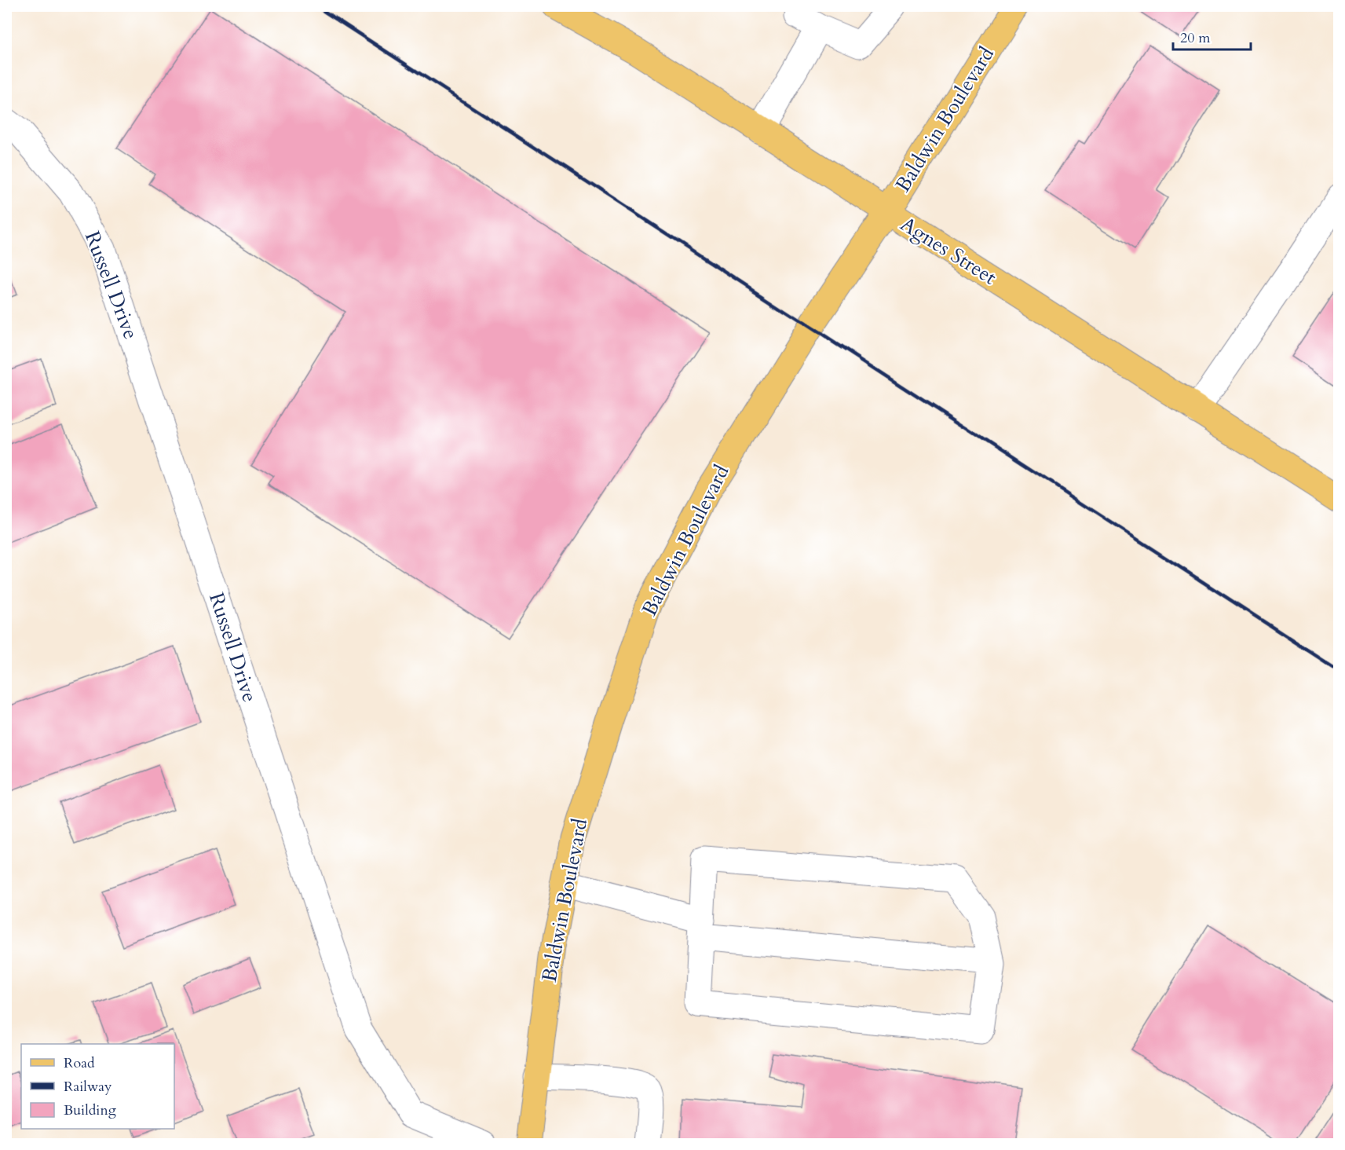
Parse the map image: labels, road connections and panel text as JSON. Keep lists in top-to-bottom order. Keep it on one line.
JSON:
{"streets":{"main road":["Baldwin Boulevard","Agnes Street"],"street":["Russell Drive"]},"crossings":[["Baldwin Boulevard","Agnes Street"]],"legend":["Road","Railway","Building"],"scale_bar":"20 m"}
